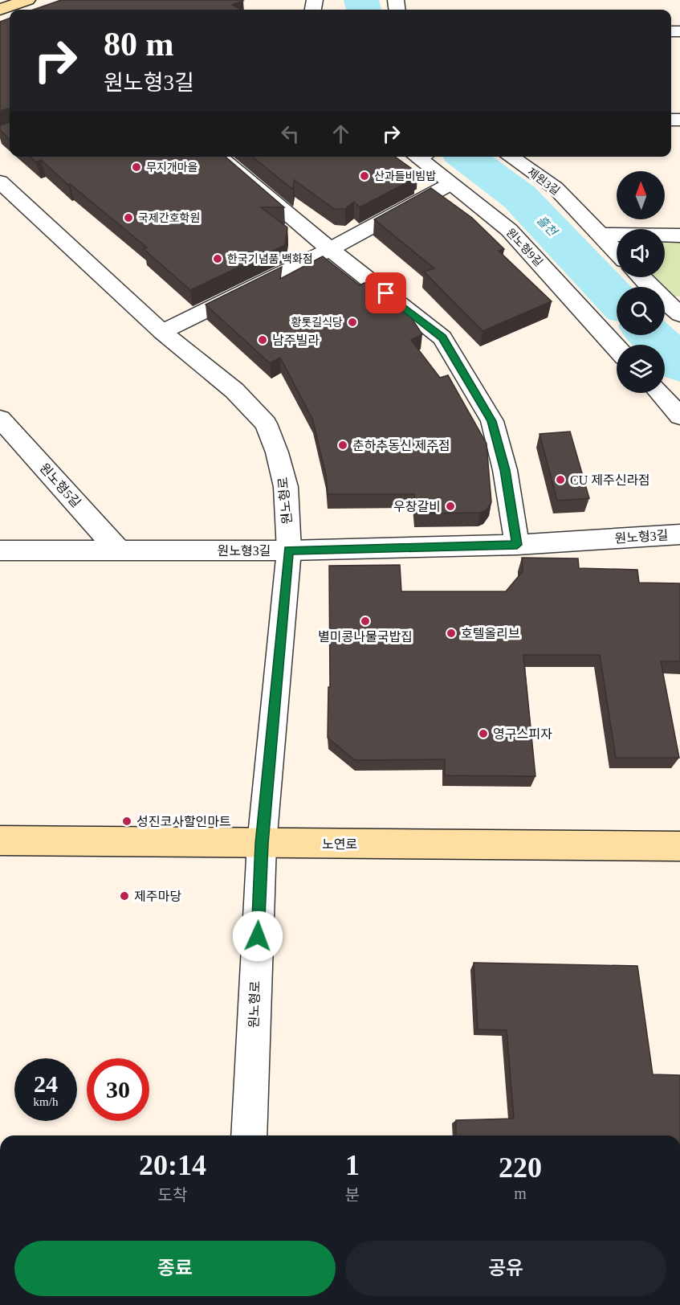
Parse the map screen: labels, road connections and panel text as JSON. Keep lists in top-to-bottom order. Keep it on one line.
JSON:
{"streets":{"main road":["노연로"],"street":["제원3길","원노형9길","원노형5길","원노형로","원노형3길"]},"crossings":[["원노형5길","원노형3길"],["원노형로","원노형3길"],["원노형로","노연로"]],"water":["흘천"],"places":["무지개마을","산과들비빔밥","국제간호학원","한국기념품 백화점","황톳길식당","남주빌라","춘하추동신 제주점","CU 제주신라점","우창갈비","별미콩나물국밥집","호텔올리브","영구스피자","성진코사할인마트","제주마당"],"north":"top","page":{"turn":["80 m","원노형3길"],"speed":"24 km/h","limit":"30","eta":["20:14","도착","1","분","220","m"],"buttons":["종료","공유"]}}
